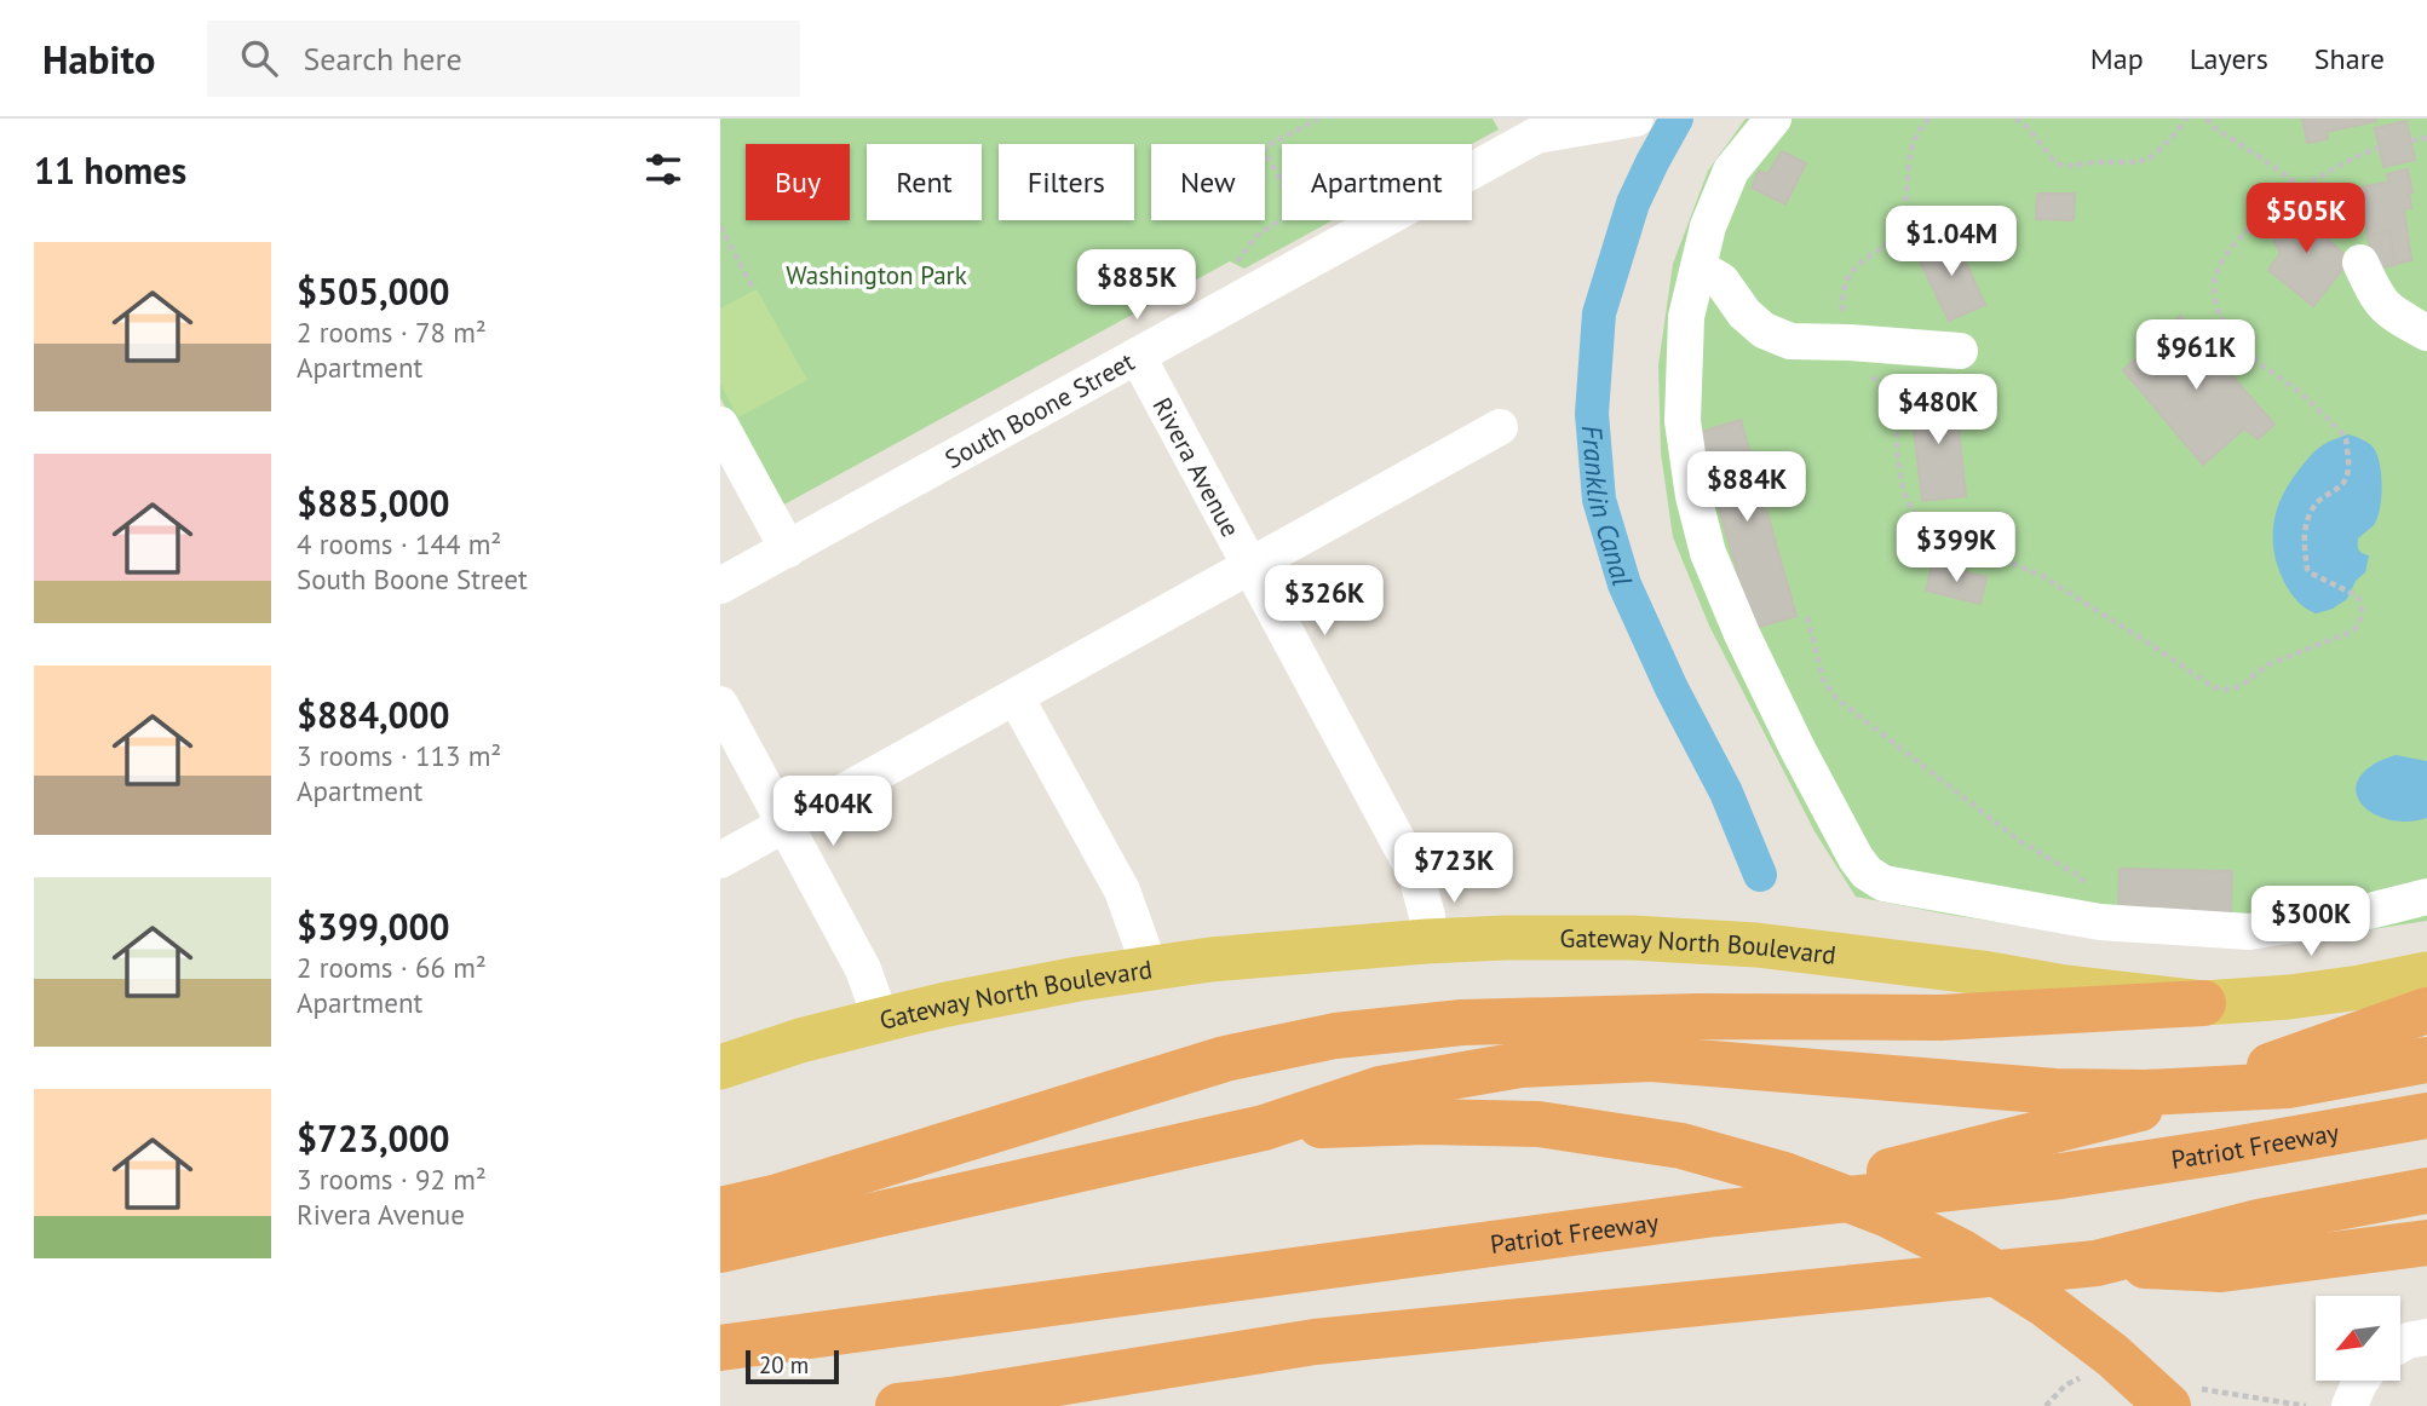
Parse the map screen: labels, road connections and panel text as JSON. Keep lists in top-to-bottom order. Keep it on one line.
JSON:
{"streets":{"highway":["Patriot Freeway"],"main road":["Gateway North Boulevard"],"street":["South Boone Street","Rivera Avenue"]},"crossings":[["South Boone Street","Rivera Avenue"],["Rivera Avenue","Gateway North Boulevard"]],"water":["Franklin Canal"],"parks":["Washington Park"],"scale_bar":"20 m","north":"bottom left","page":{"header":"Habito","search":"Search here","nav":["Map","Layers","Share"],"heading":"11 homes","chip":["Buy","Rent","Filters","New","Apartment"],"price":["$505K","$1.04M","$885K","$961K","$480K","$884K","$399K","$326K","$404K","$723K","$300K"],"list":[{"name":"$505,000","note":"2 rooms · 78 m² · Apartment"},{"name":"$885,000","note":"4 rooms · 144 m² · South Boone Street"},{"name":"$884,000","note":"3 rooms · 113 m² · Apartment"},{"name":"$399,000","note":"2 rooms · 66 m² · Apartment"},{"name":"$723,000","note":"3 rooms · 92 m² · Rivera Avenue"}],"scale":"20 m"}}
